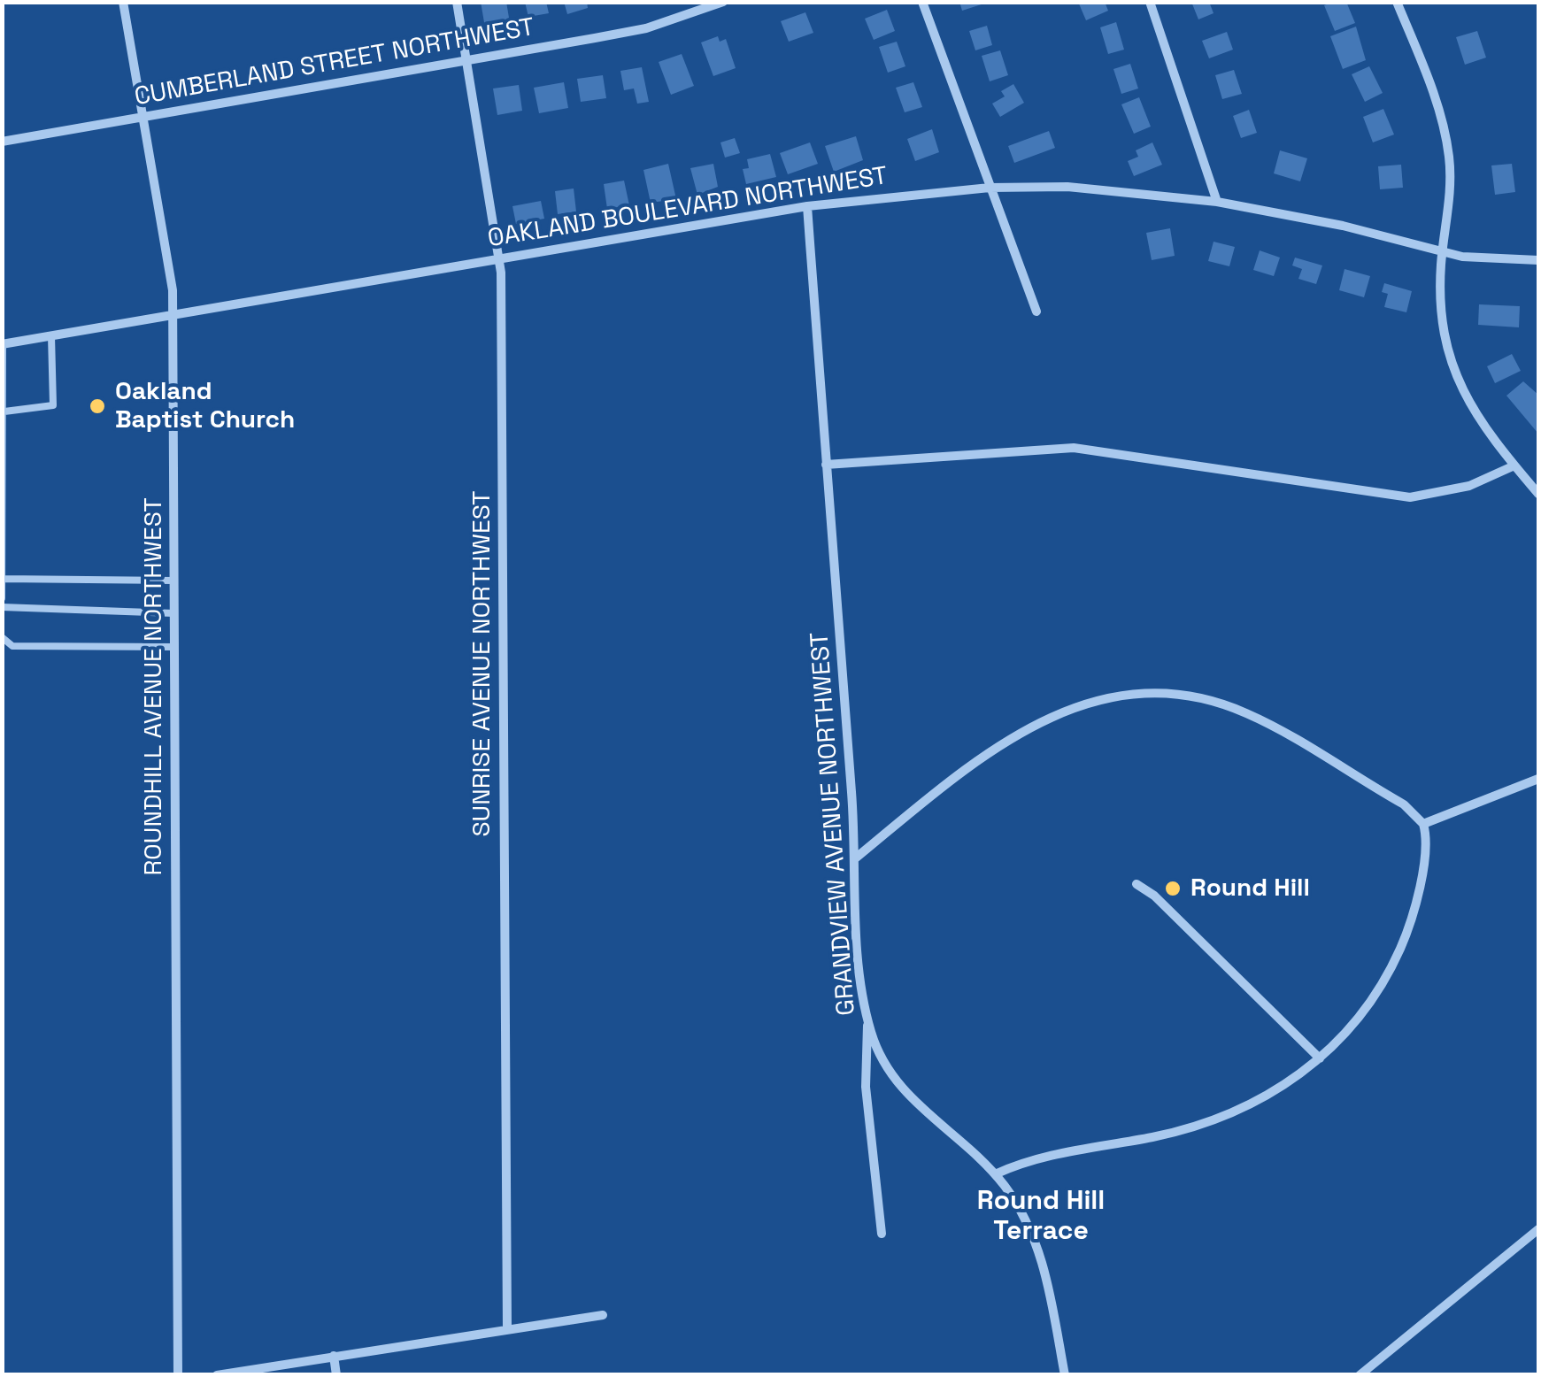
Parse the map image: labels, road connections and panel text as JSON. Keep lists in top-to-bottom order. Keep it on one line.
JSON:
{"streets":{"street":["CUMBERLAND STREET NORTHWEST","OAKLAND BOULEVARD NORTHWEST","SUNRISE AVENUE NORTHWEST","ROUNDHILL AVENUE NORTHWEST","GRANDVIEW AVENUE NORTHWEST"]},"crossings":[["CUMBERLAND STREET NORTHWEST","SUNRISE AVENUE NORTHWEST"],["CUMBERLAND STREET NORTHWEST","ROUNDHILL AVENUE NORTHWEST"],["OAKLAND BOULEVARD NORTHWEST","SUNRISE AVENUE NORTHWEST"],["OAKLAND BOULEVARD NORTHWEST","ROUNDHILL AVENUE NORTHWEST"],["OAKLAND BOULEVARD NORTHWEST","GRANDVIEW AVENUE NORTHWEST"]],"districts":["Round Hill Terrace"],"places":["Oakland Baptist Church","Round Hill"]}
